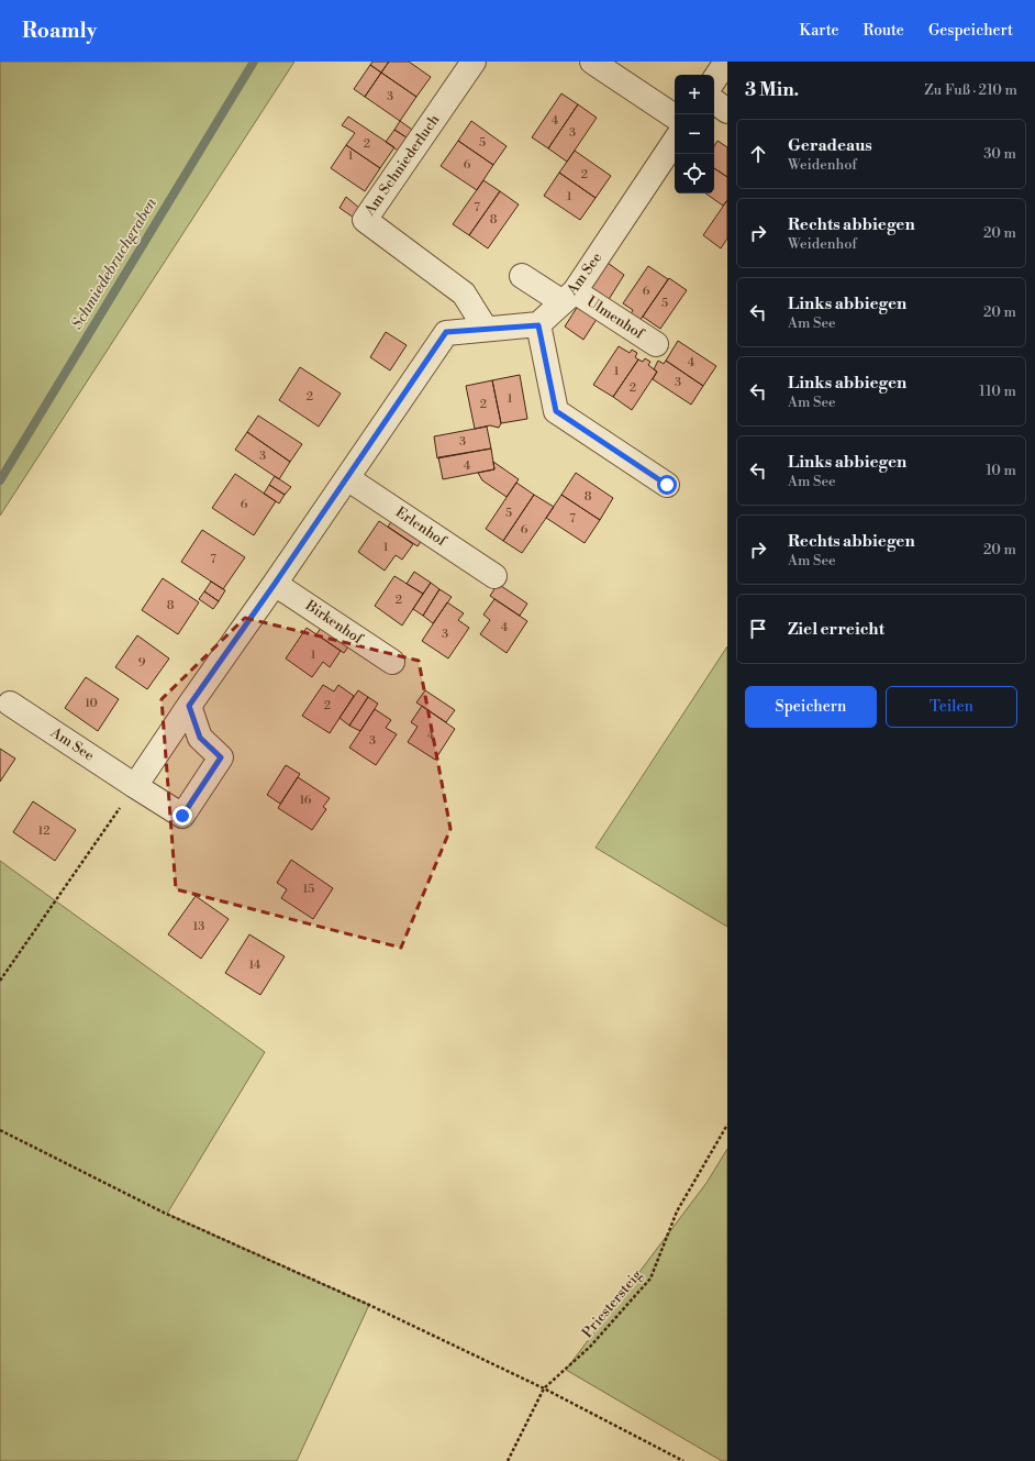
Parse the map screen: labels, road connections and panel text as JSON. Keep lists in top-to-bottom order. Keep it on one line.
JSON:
{"streets":{"street":["Am Schniederluch","Am See","Ulmenhof","Erlenhof","Birkenhof"],"path":["Priestersteig"]},"crossings":[["Am See","Ulmenhof"]],"water":["Schmiedebruchgraben"],"house_numbers":["3","4","3","5","2","1","6","2","1","7","8","6","5","4","1","3","2","2","1","2","3","3","4","8","6","5","7","6","1","7","2","8","4","3","1","9","10","2","4","3","16","12","15","13","14"],"page":{"header":"Roamly","nav":["Karte","Route","Gespeichert"],"heading":["3 Min.","Zu Fuß · 210 m"],"map_buttons":["+","−"],"list":[["Geradeaus","Weidenhof","30 m"],["Rechts abbiegen","Weidenhof","20 m"],["Links abbiegen","Am See","20 m"],["Links abbiegen","Am See","110 m"],["Links abbiegen","Am See","10 m"],["Rechts abbiegen","Am See","20 m"],"Ziel erreicht"],"buttons":["Speichern","Teilen"]}}
